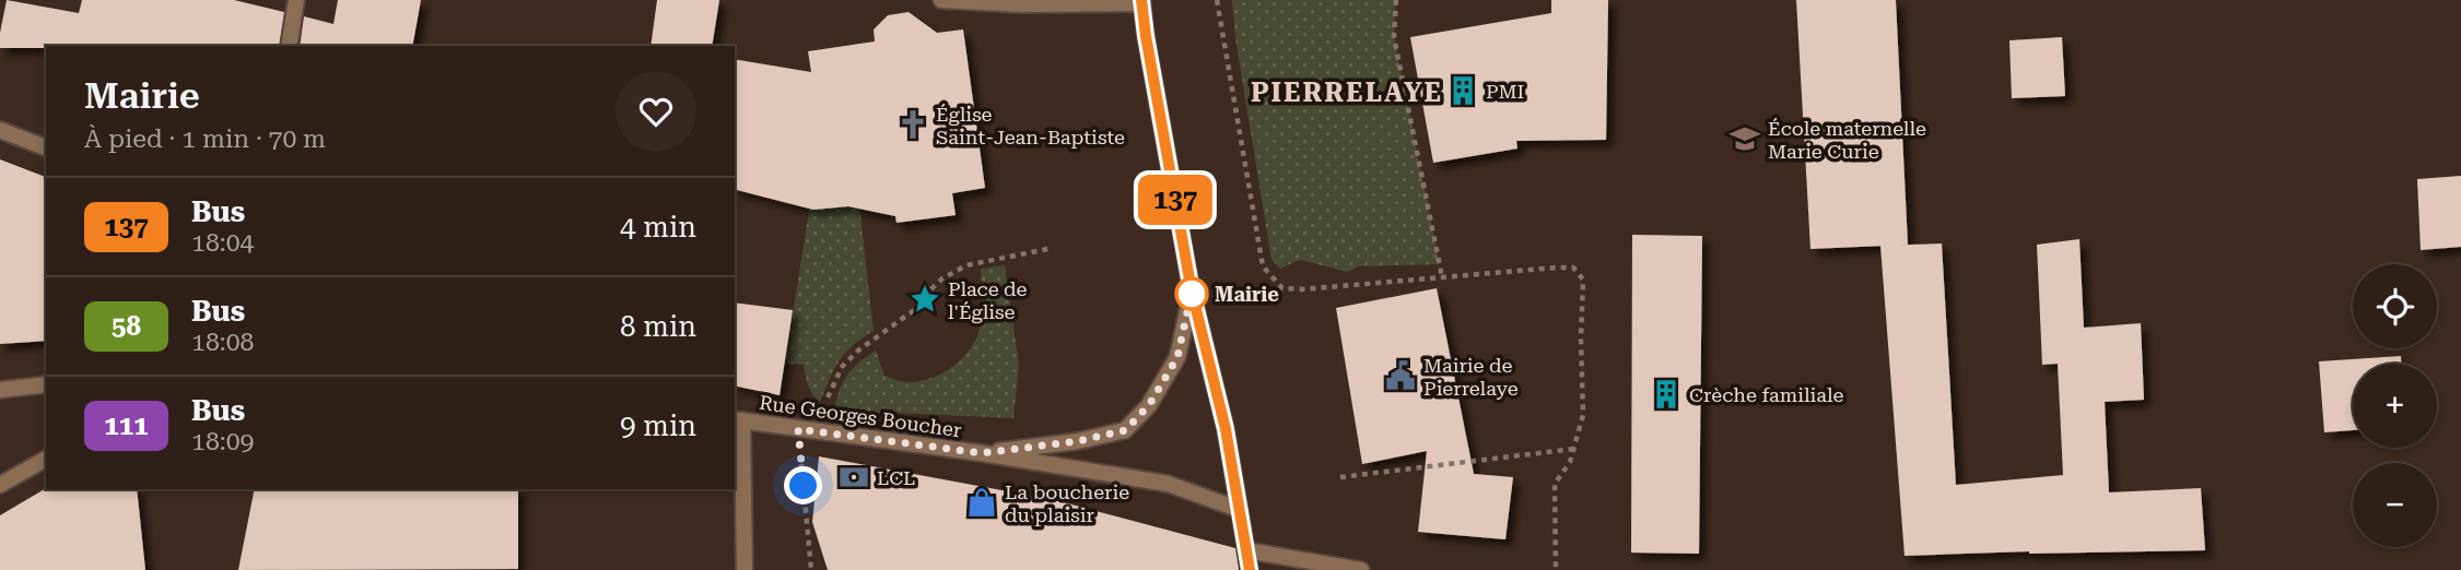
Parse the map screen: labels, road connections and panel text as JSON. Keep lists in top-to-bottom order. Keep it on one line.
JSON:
{"streets":{"street":["Rue Georges Boucher"]},"districts":["PIERRELAYE"],"places":{"building":["PMI","Crèche familiale"],"church":["Église Saint-Jean-Baptiste"],"school or university":["École maternelle Marie Curie"],"other":["Mairie"],"place":["Place de l'Église"],"public building":["Mairie de Pierrelaye"],"bank":["LCL"],"shop":["La boucherie du plaisir"]},"lines":["bus line 137"],"page":{"on_map":"137","heading":["Mairie","À pied · 1 min · 70 m"],"list":[{"mark":"137","name":"Bus","note":"18:04","value":"4 min"},{"mark":"58","name":"Bus","note":"18:08","value":"8 min"},{"mark":"111","name":"Bus","note":"18:09","value":"9 min"}],"map_buttons":["+","−"]}}
